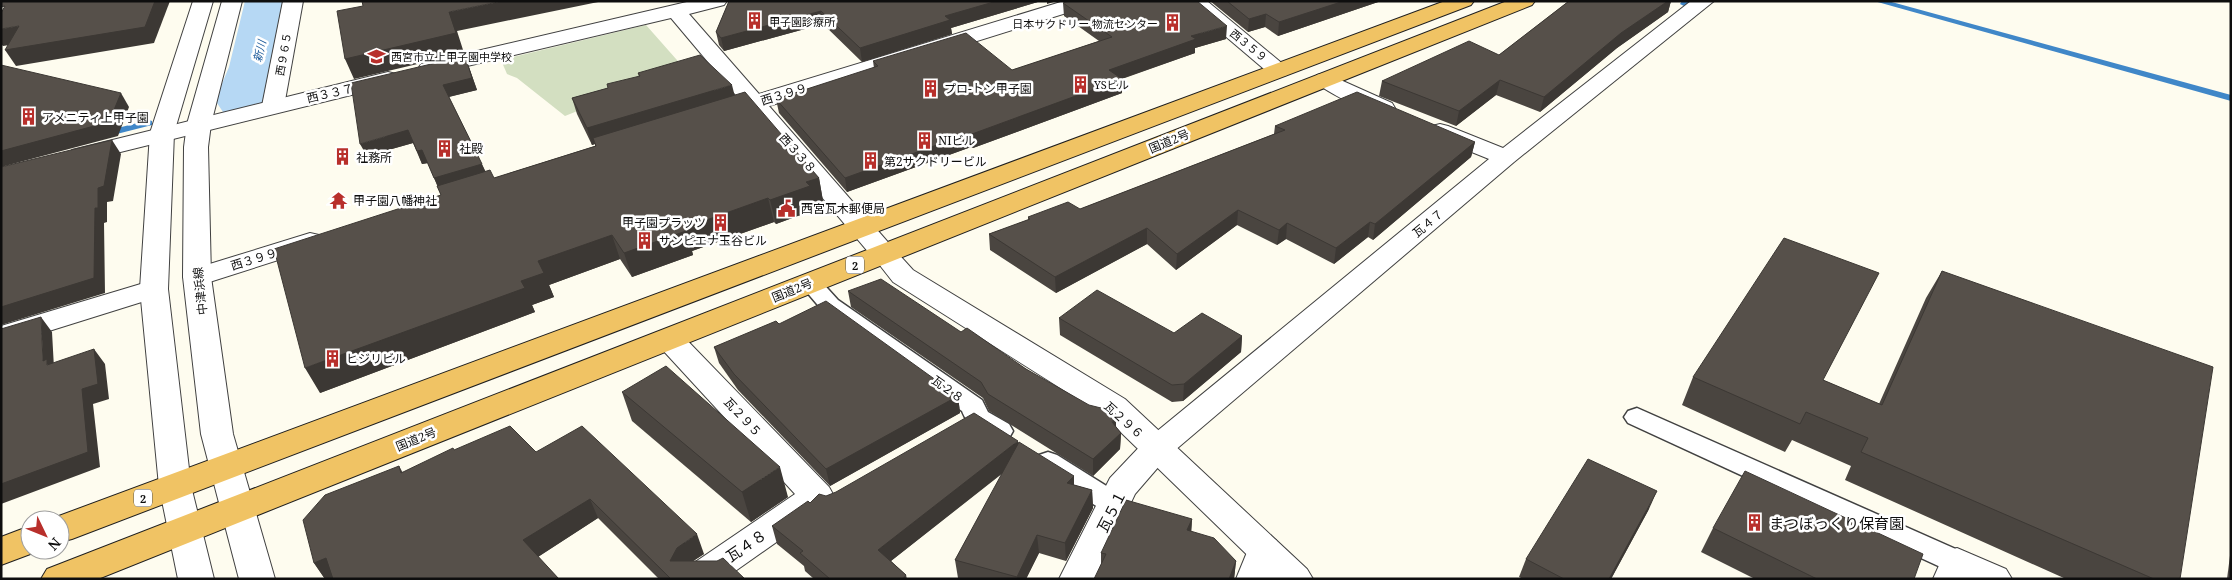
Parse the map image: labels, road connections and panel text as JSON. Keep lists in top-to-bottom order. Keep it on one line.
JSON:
{"streets":{"highway":["国道2号","2"],"street":["西３５９","西９６５","西３３７","西３９９","西３３８","瓦４７","中津浜線","瓦２９５","瓦２９６","瓦５１","瓦４８"],"lane":["瓦２８"]},"crossings":[["西３５９","2"],["西９６５","西３３７"],["西３３７","西３３８"],["西３３７","中津浜線"],["西３９９","西３３８"],["西３９９","中津浜線"],["国道2号","西３３８"],["国道2号","中津浜線"],["国道2号","瓦２８"],["国道2号","瓦２９５"],["国道2号","瓦２９６"],["西３３８","2"],["西３３８","瓦２９６"],["瓦４７","瓦２９６"],["瓦４７","瓦５１"],["2","中津浜線"],["瓦２８","瓦５１"],["瓦２９５","瓦４８"],["瓦２９６","瓦５１"]],"water":["新川"],"places":{"building":["甲子園診療所","日本サクドリー 物流センター","YSビル","プロ-トン甲子園","アメニティ上甲子園","NIビル","社殿","社務所","第2サクドリービル","甲子園プラッツ","サンピエナ玉谷ビル","ヒジリビル","まつぼっくり保育園"],"school or university":["西宮市立上甲子園中学校"],"temple":["甲子園八幡神社"],"public building":["西宮瓦木郵便局"]},"north":"bottom right"}
